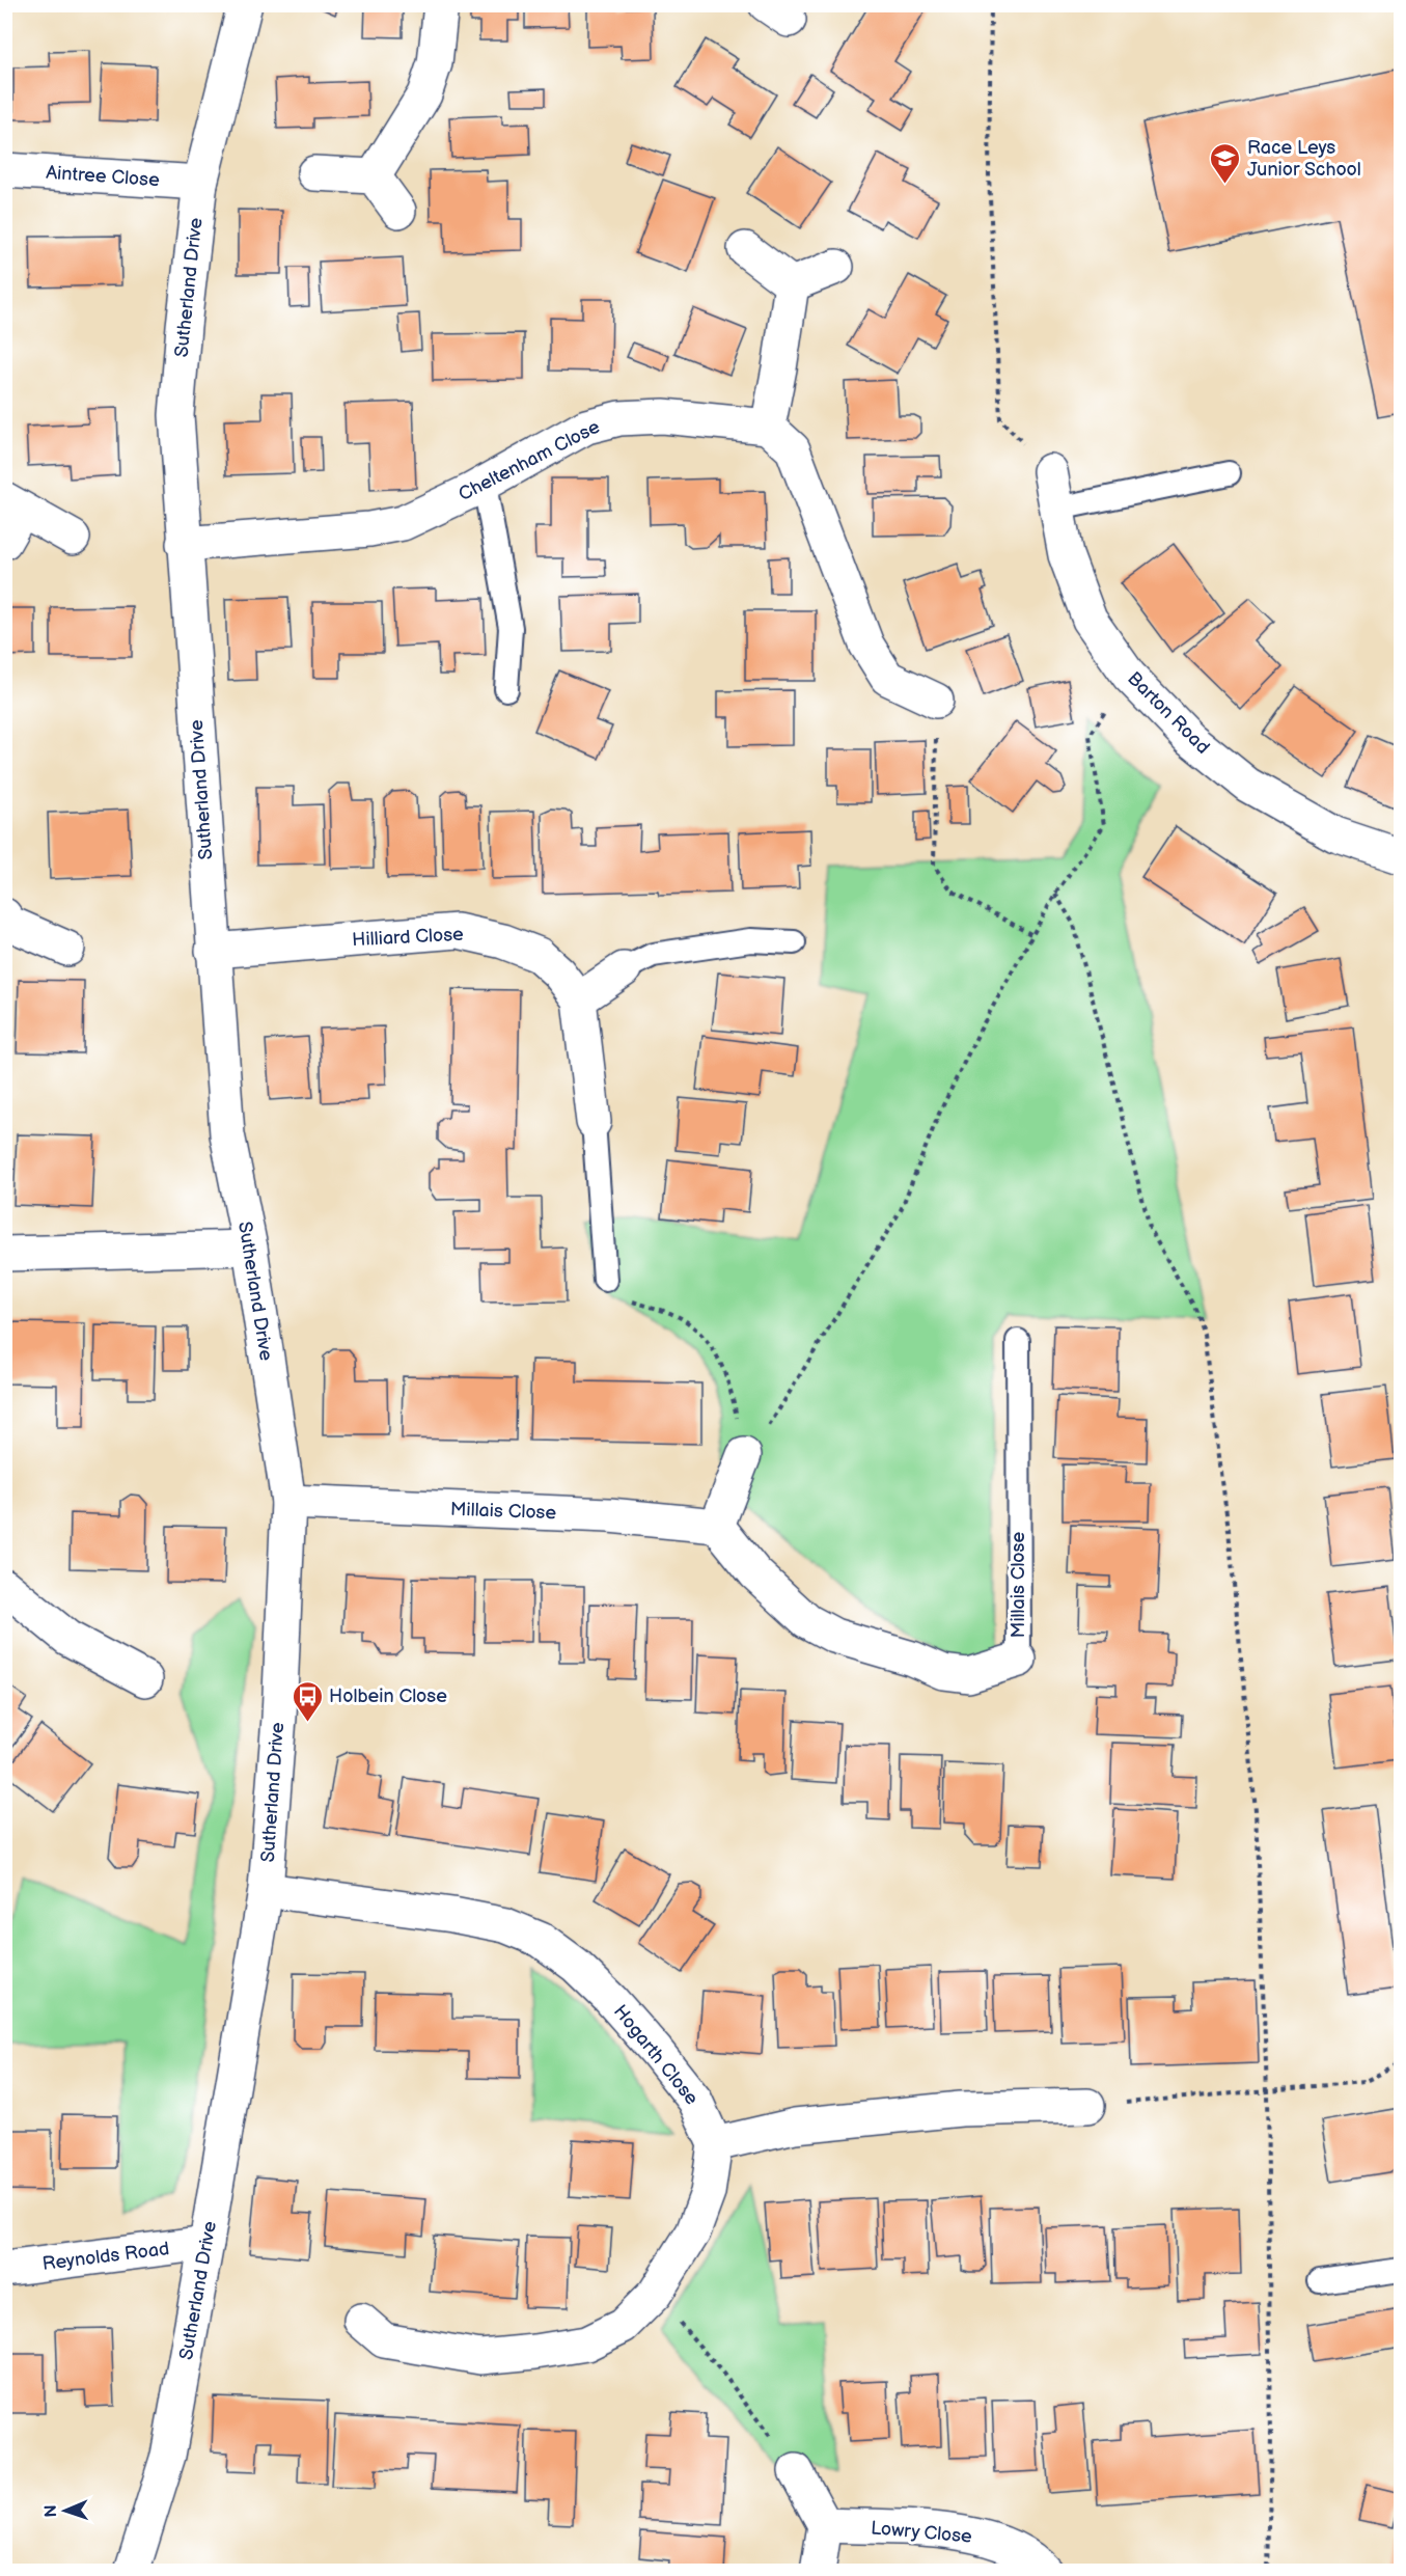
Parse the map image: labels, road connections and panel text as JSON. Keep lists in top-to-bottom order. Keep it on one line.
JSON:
{"streets":{"street":["Aintree Close","Sutherland Drive","Cheltenham Close","Barton Road","Hilliard Close","Millais Close","Hogarth Close","Reynolds Road","Lowry Close"]},"crossings":[["Aintree Close","Sutherland Drive"],["Sutherland Drive","Cheltenham Close"],["Sutherland Drive","Hilliard Close"],["Sutherland Drive","Millais Close"],["Sutherland Drive","Hogarth Close"],["Sutherland Drive","Reynolds Road"]],"places":{"school or university":["Race Leys Junior School"],"bus stop":["Holbein Close"]},"north":"left"}
